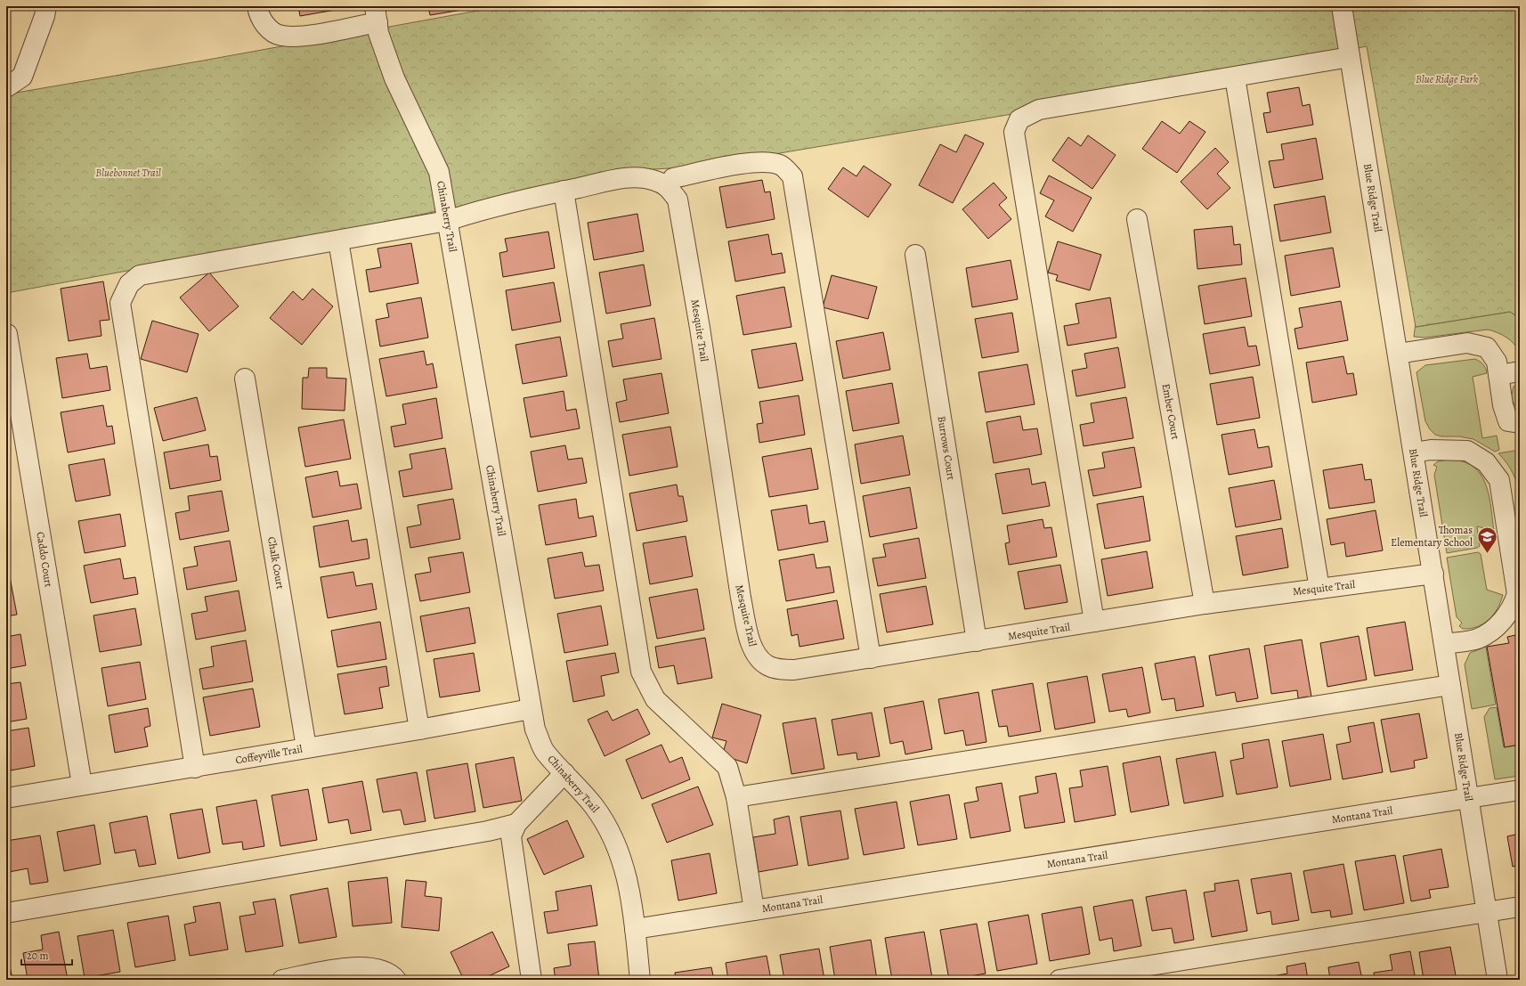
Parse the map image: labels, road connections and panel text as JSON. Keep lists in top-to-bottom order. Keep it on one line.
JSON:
{"streets":{"street":["Blue Ridge Trail","Chinaberry Trail","Mesquite Trail","Ember Court","Burrows Court","Caddo Court","Chalk Court","Coffeyville Trail","Montana Trail"]},"crossings":[["Blue Ridge Trail","Mesquite Trail"],["Blue Ridge Trail","Montana Trail"],["Chinaberry Trail","Coffeyville Trail"],["Chinaberry Trail","Montana Trail"],["Mesquite Trail","Ember Court"],["Mesquite Trail","Burrows Court"],["Caddo Court","Coffeyville Trail"],["Chalk Court","Coffeyville Trail"]],"parks":["Blue Ridge Park","Bluebonnet Trail"],"places":{"school or university":["Thomas Elementary School"]},"scale_bar":"20 m"}
